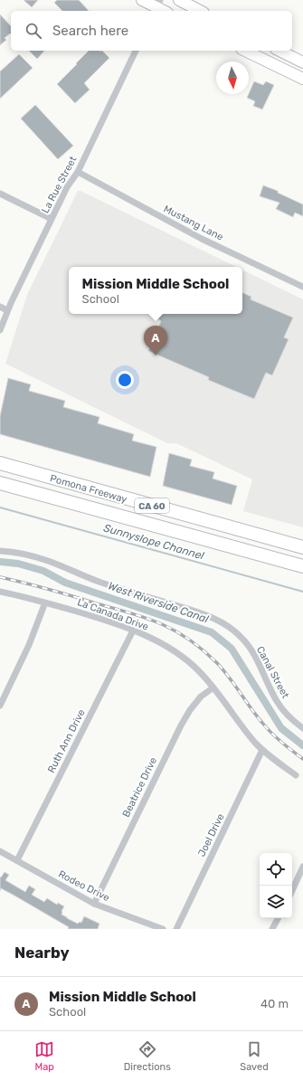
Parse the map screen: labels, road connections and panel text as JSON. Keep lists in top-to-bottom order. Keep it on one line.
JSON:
{"streets":{"highway":["Pomona Freeway","CA 60"],"street":["La Rue Street","Mustang Lane","La Canada Drive","Canal Street","Ruth Ann Drive","Beatrice Drive","Joel Drive","Rodeo Drive"]},"crossings":[["La Rue Street","Mustang Lane"],["La Canada Drive","Ruth Ann Drive"],["La Canada Drive","Beatrice Drive"],["La Canada Drive","Joel Drive"],["Ruth Ann Drive","Rodeo Drive"],["Beatrice Drive","Rodeo Drive"]],"water":["Sunnyslope Channel","West Riverside Canal"],"north":"bottom","page":{"search":"Search here","popup":["Mission Middle School","School"],"pins":"A","heading":"Nearby","list":[{"mark":"A","name":"Mission Middle School","note":"School","value":"40 m"}],"nav":["Map","Directions","Saved"]}}
